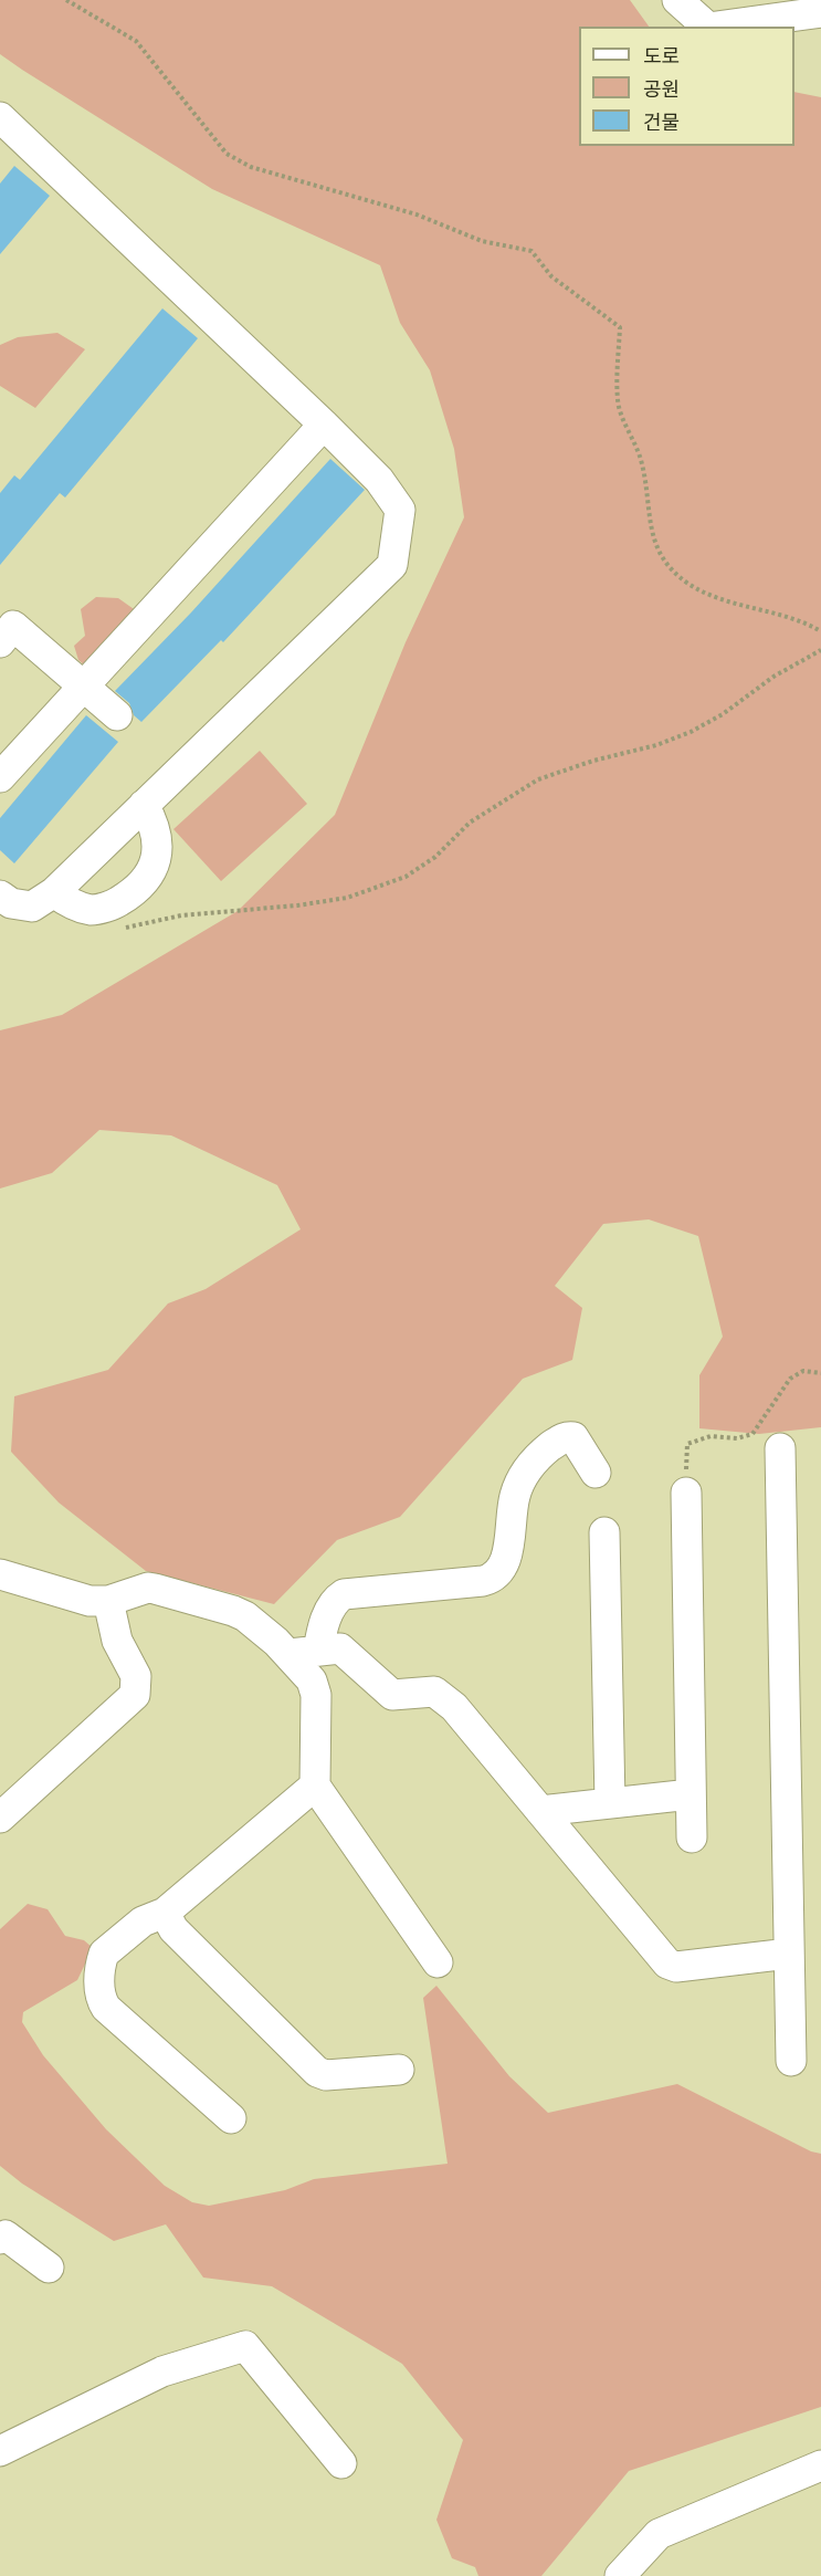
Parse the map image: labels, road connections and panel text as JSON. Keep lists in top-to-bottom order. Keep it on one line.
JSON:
{"legend":["도로","공원","건물"]}
